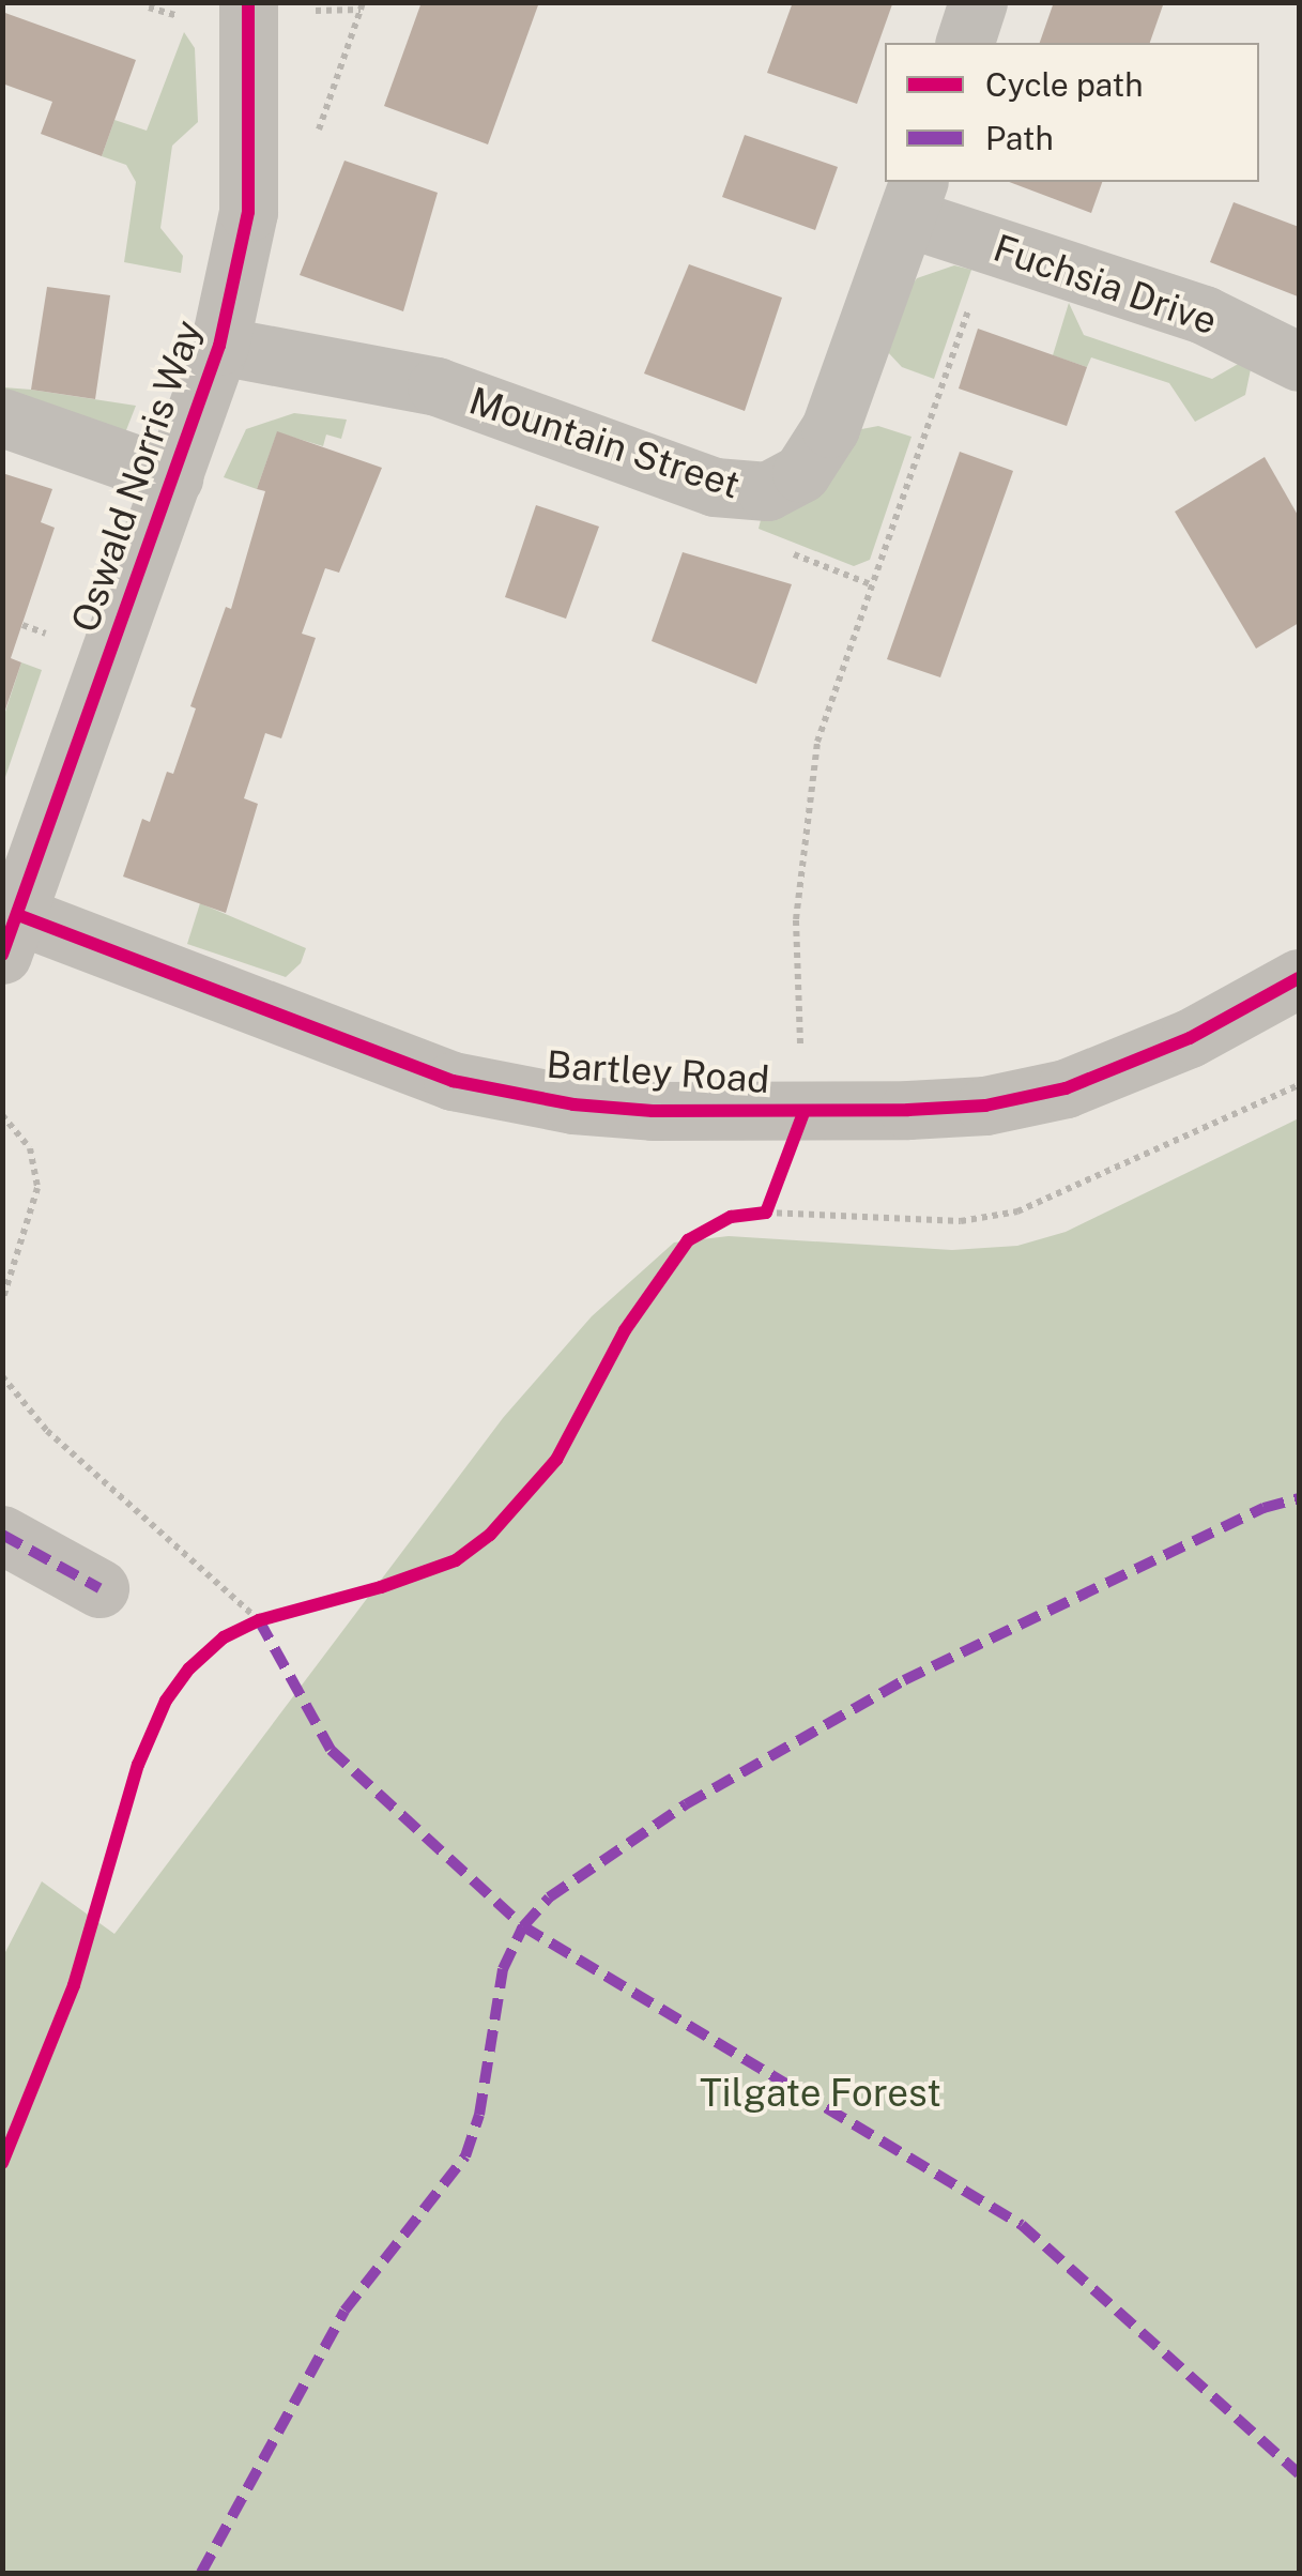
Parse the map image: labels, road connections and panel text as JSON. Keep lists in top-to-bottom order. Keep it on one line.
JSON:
{"streets":{"street":["Fuchsia Drive","Mountain Street","Oswald Norris Way","Bartley Road"]},"crossings":[["Fuchsia Drive","Mountain Street"],["Mountain Street","Oswald Norris Way"],["Oswald Norris Way","Bartley Road"]],"parks":["Tilgate Forest"],"legend":["Cycle path","Path"]}
